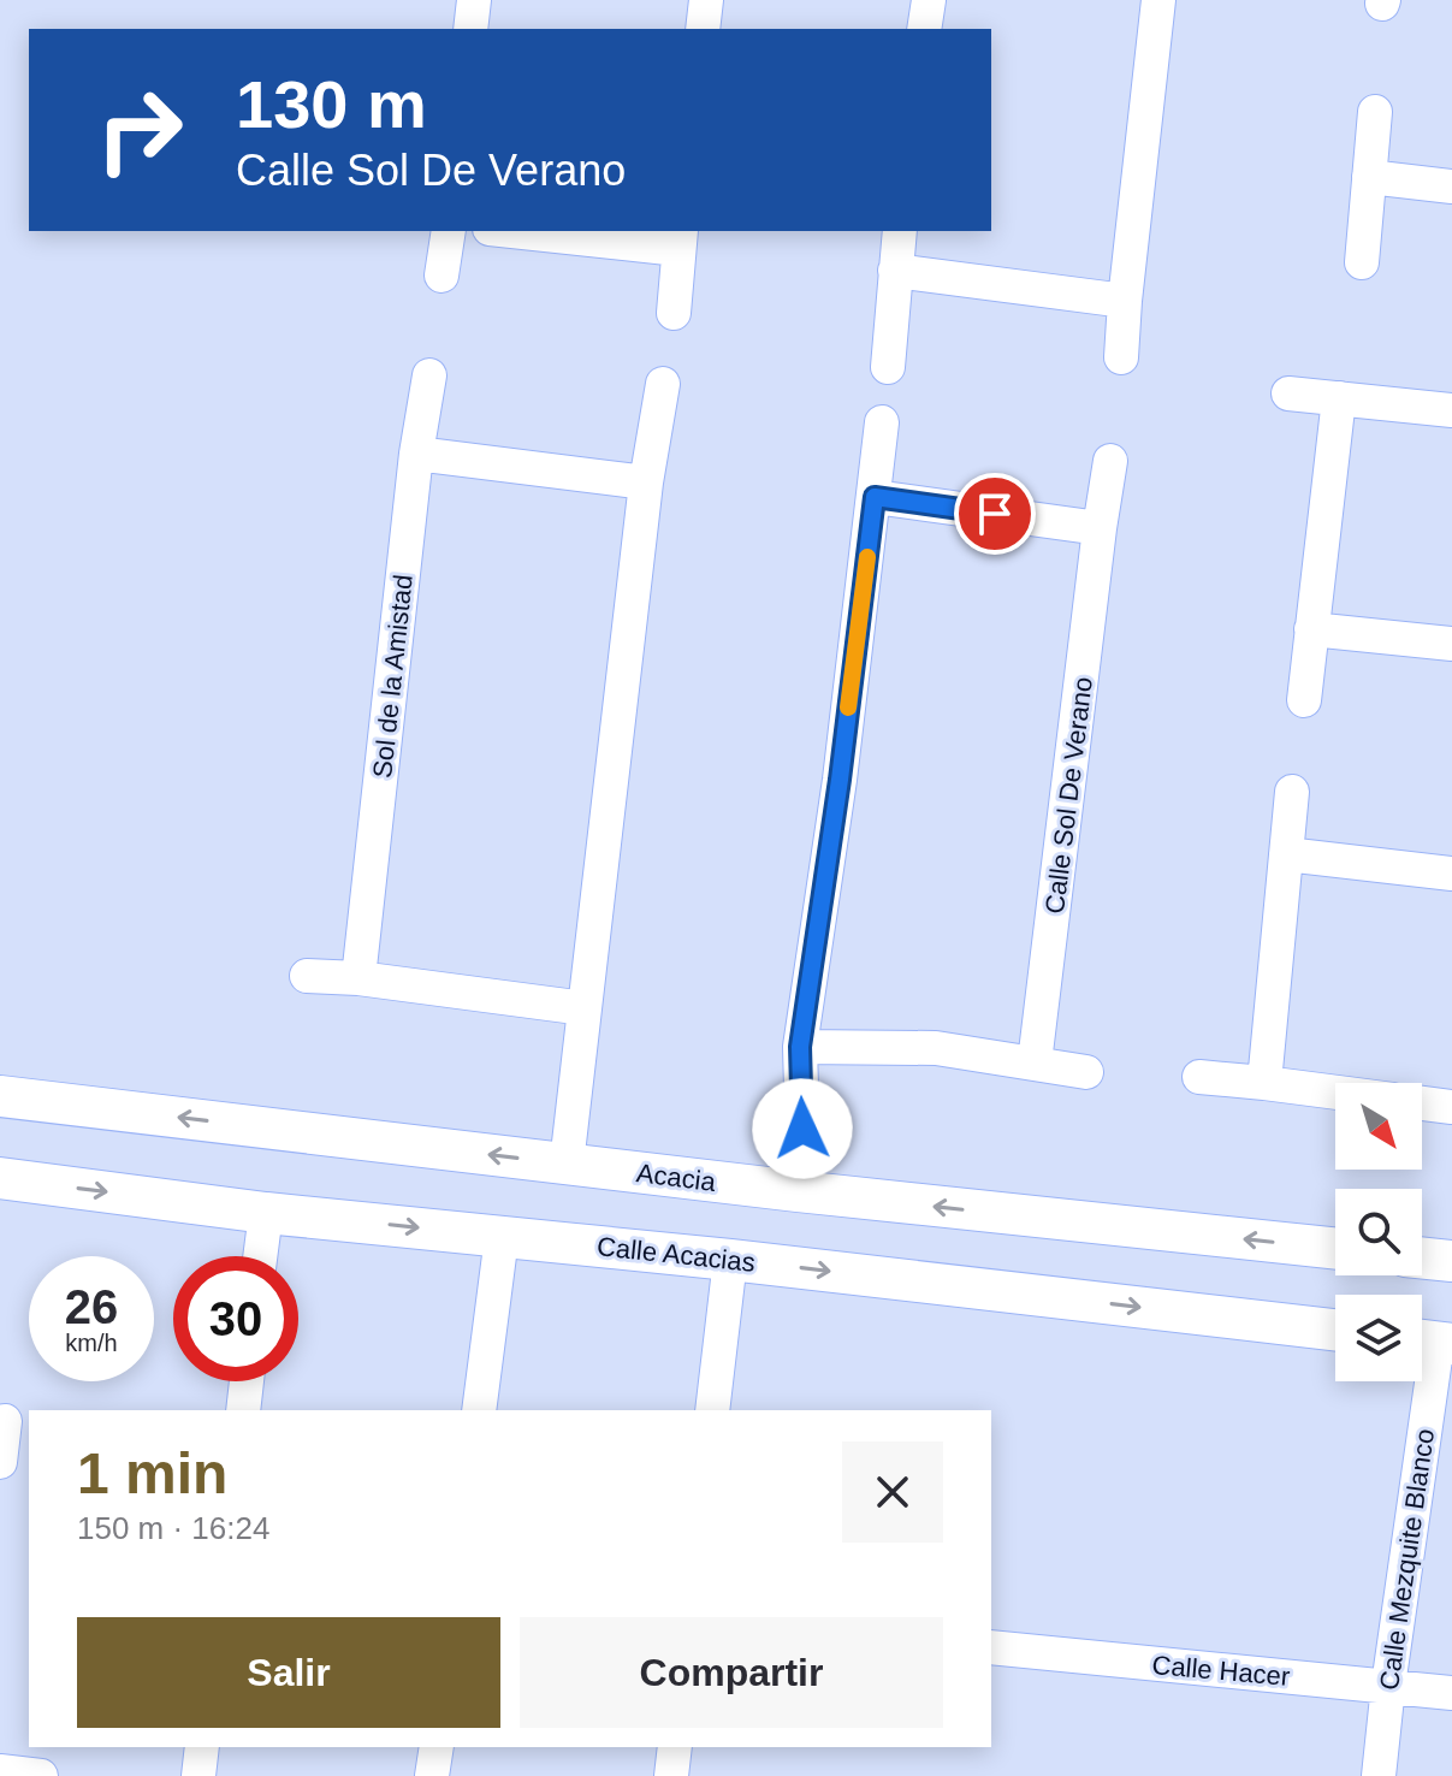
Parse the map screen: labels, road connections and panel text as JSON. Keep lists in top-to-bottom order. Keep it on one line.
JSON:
{"streets":{"main road":["Acacia","Calle Acacias"],"street":["Sol de la Amistad","Calle Sol De Verano","Calle Mezquite Blanco","Calle Hacer"]},"crossings":[["Calle Mezquite Blanco","Calle Hacer"]],"one_way":["Acacia","Calle Acacias"],"north":"bottom right","page":{"turn":["130 m","Calle Sol De Verano"],"speed":"26 km/h","limit":"30","heading":["1 min","150 m · 16:24"],"buttons":["Salir","Compartir"]}}
